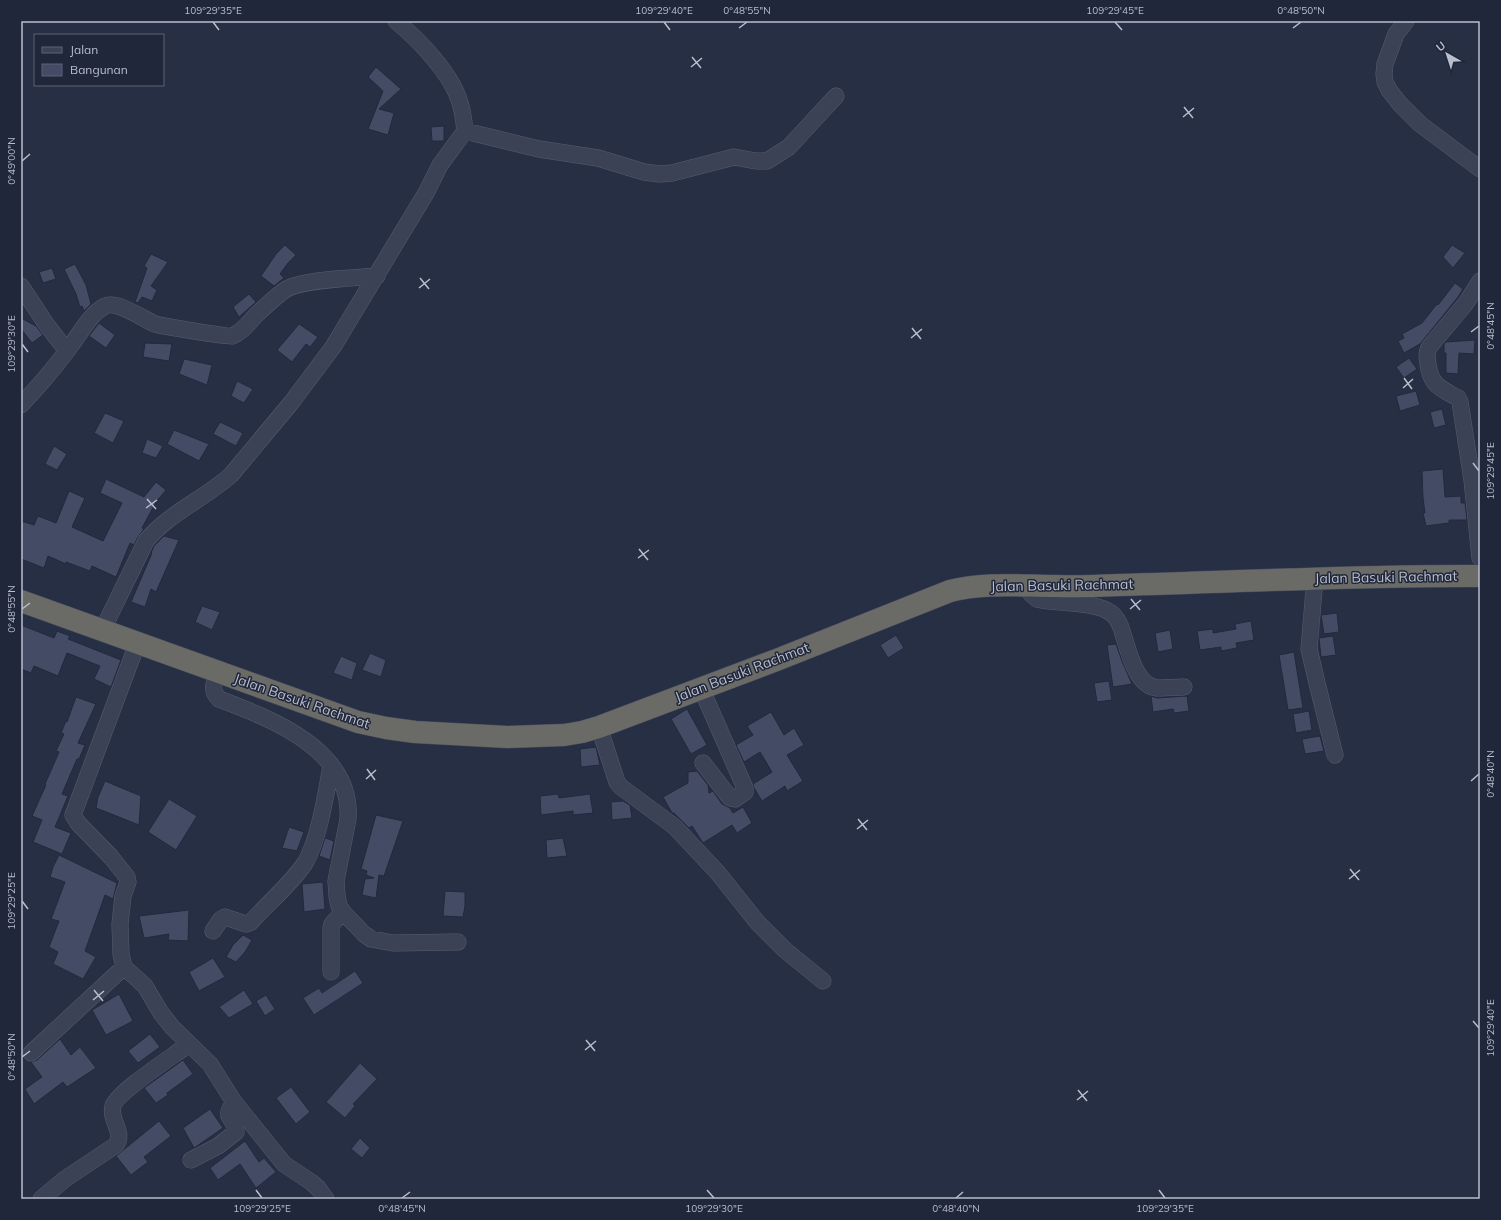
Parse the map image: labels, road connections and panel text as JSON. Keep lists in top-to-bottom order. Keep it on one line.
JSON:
{"streets":{"highway":["Jalan Basuki Rachmat"]},"legend":["Jalan","Bangunan"],"north":"top left","coordinates":["109°29'35\"E","109°29'40\"E","0°48'55\"N","109°29'45\"E","0°48'50\"N","0°49'00\"N","0°48'45\"N","109°29'30\"E","0°48'40\"N","109°29'25\"E"]}
